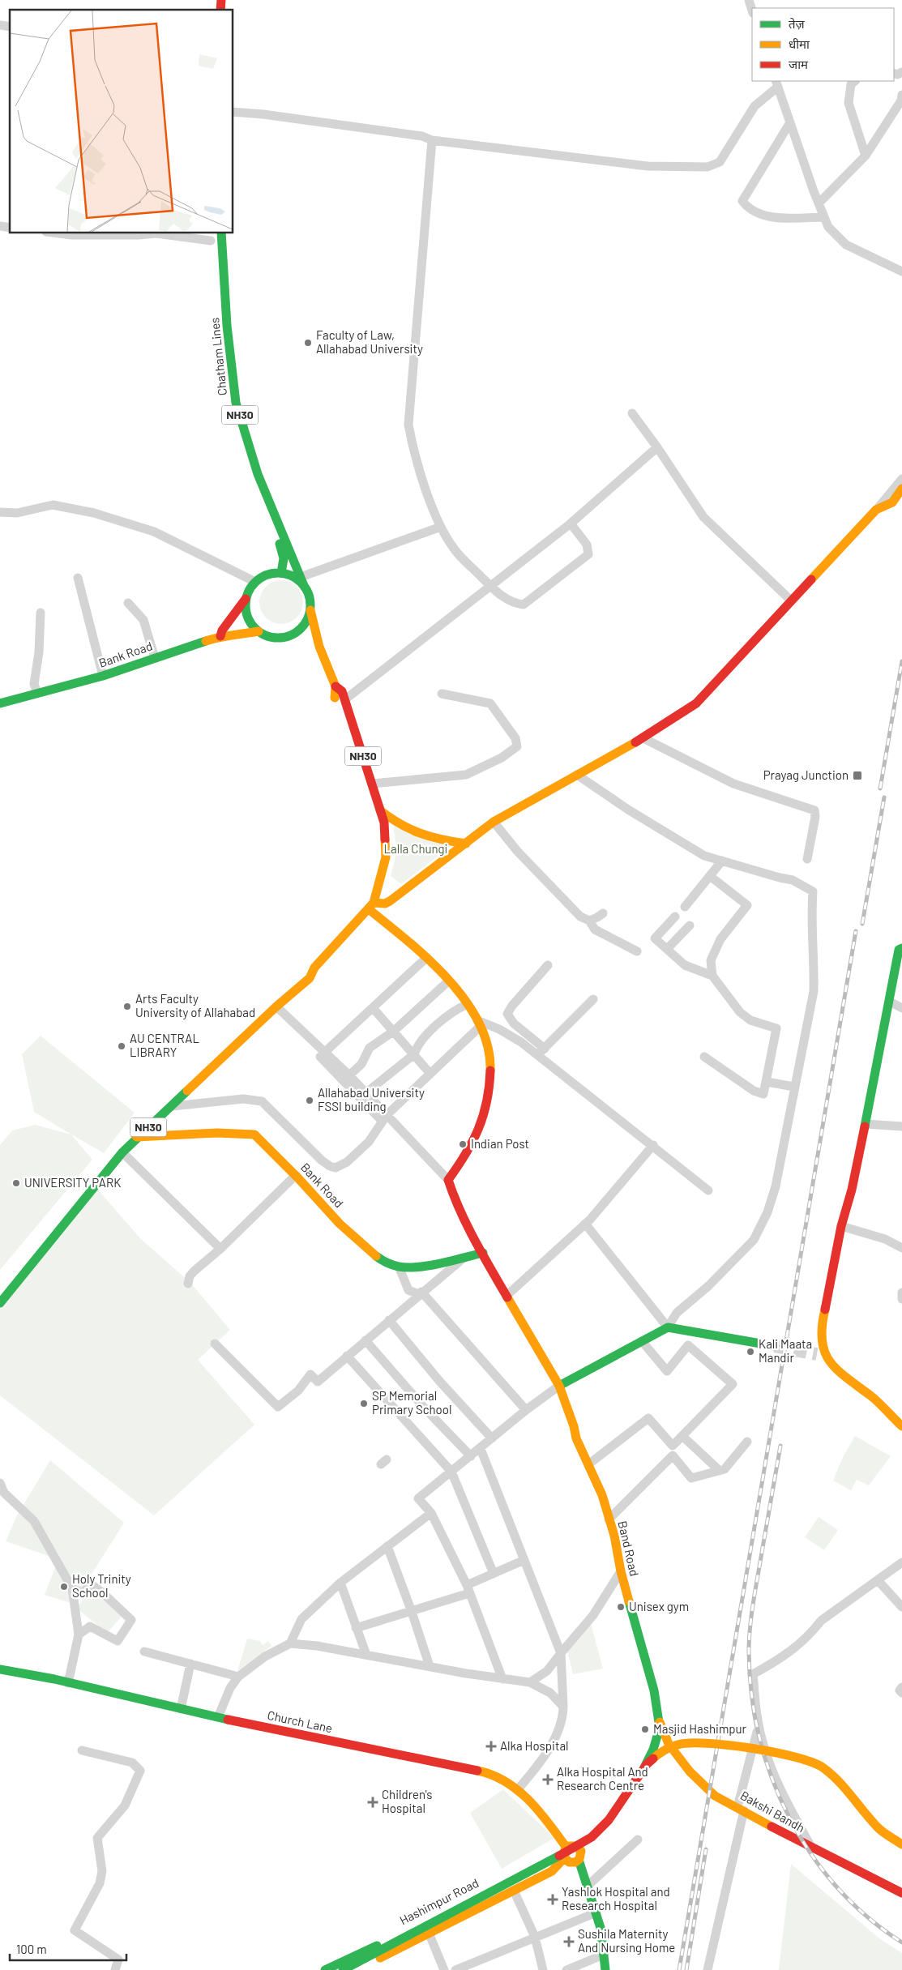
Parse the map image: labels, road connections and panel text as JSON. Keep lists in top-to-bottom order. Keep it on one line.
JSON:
{"streets":{"main road":["Chatham Lines","NH30","Bank Road","Band Road","Church Lane","Bakshi Bandh","Hashimpur Road"]},"crossings":[["Chatham Lines","NH30"],["Chatham Lines","Bank Road"],["NH30","Bank Road"],["Bank Road","Band Road"],["Band Road","Bakshi Bandh"],["Church Lane","Hashimpur Road"]],"parks":["Lalla Chungi"],"places":{"other":["Faculty of Law, Allahabad University","Arts Faculty University of Allahabad","AU CENTRAL LIBRARY","Allahabad University FSSI building","Indian Post","UNIVERSITY PARK","Kali Maata Mandir","SP Memorial Primary School","Holy Trinity School","Unisex gym","Masjid Hashimpur"],"transit":["Prayag Junction"],"health":["Alka Hospital","Alka Hospital And Research Centre","Children's Hospital","Yashlok Hospital and Research Hospital","Sushila Maternity And Nursing Home"]},"legend":["तेज़","धीमा","जाम"],"scale_bar":"100 m"}
